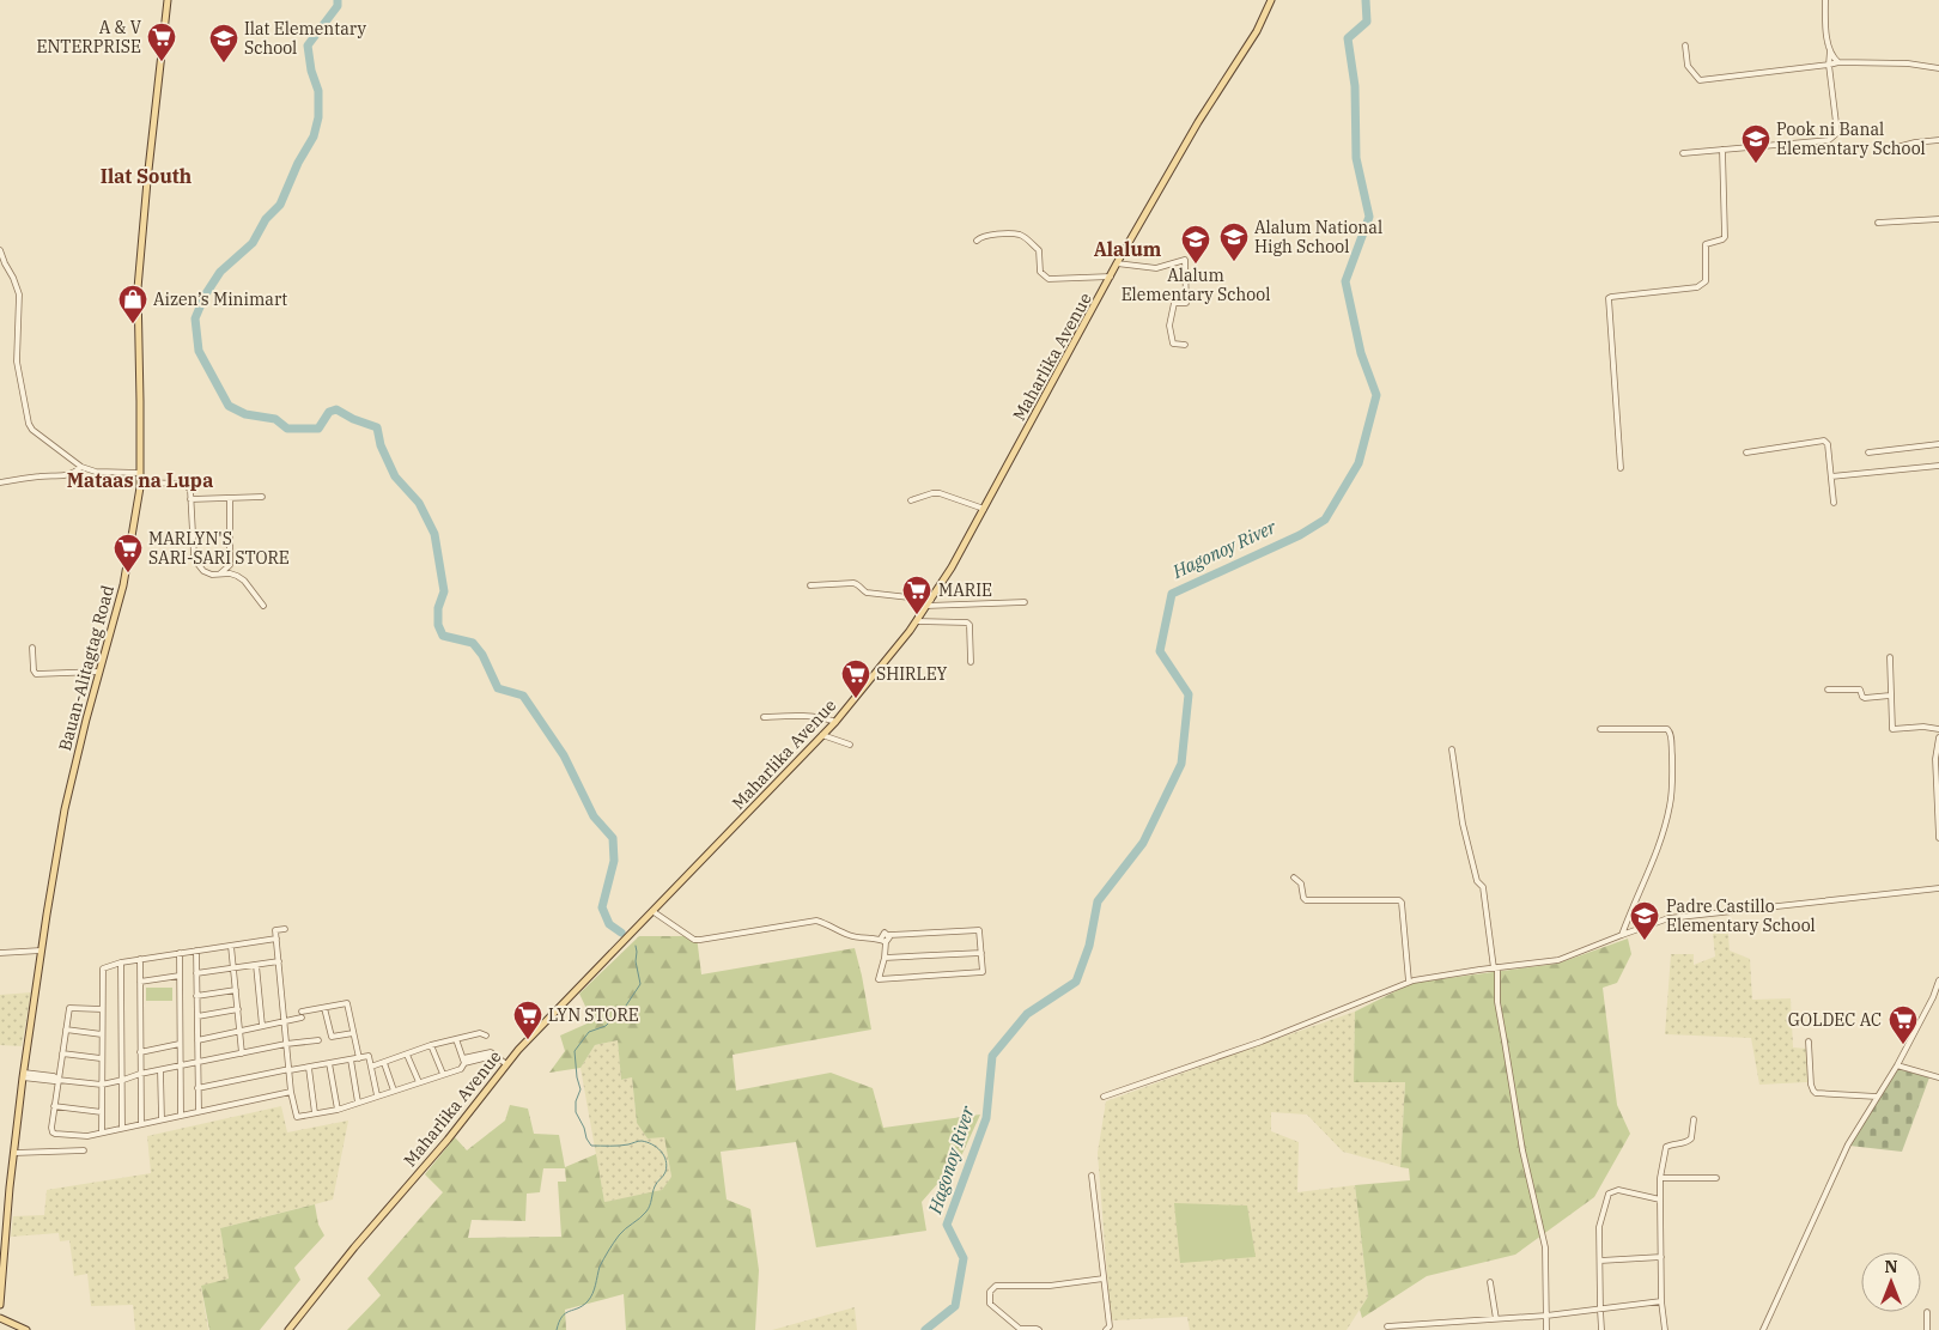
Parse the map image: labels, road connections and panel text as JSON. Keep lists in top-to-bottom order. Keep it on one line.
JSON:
{"streets":{"main road":["Maharlika Avenue","Bauan-Alitagtag Road"]},"districts":["Ilat South","Alalum","Mataas na Lupa"],"water":["Hagonoy River"],"places":{"supermarket":["A & V ENTERPRISE","MARLYN'S SARI-SARI STORE","MARIE","SHIRLEY","LYN STORE","GOLDEC AC"],"school or university":["Ilat Elementary School","Pook ni Banal Elementary School","Alalum National High School","Alalum Elementary School","Padre Castillo Elementary School"],"shop":["Aizen’s Minimart"]},"north":"top"}
